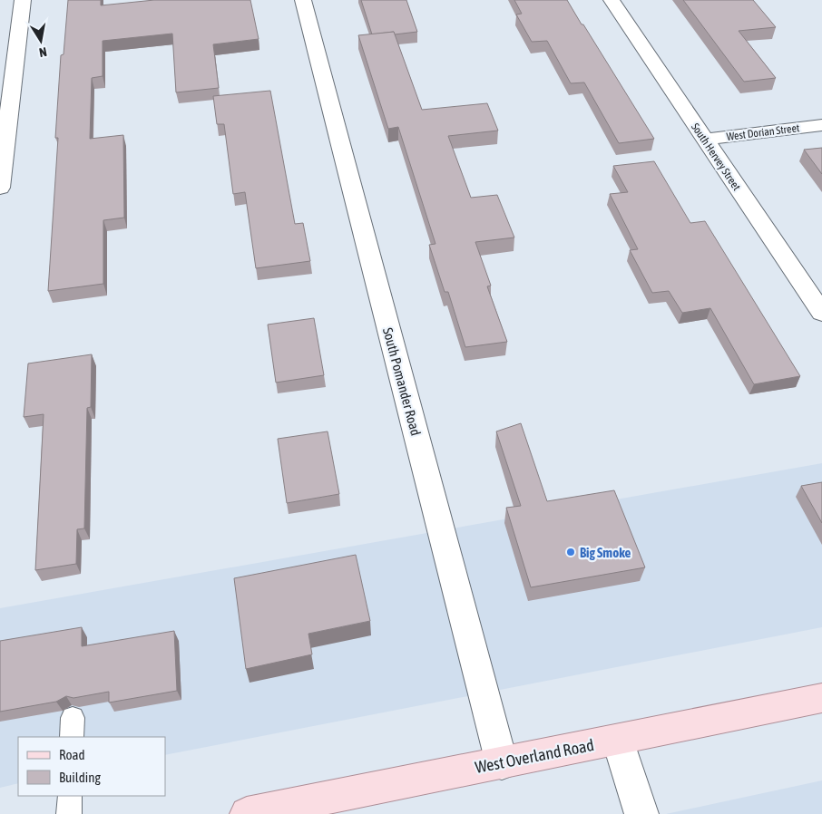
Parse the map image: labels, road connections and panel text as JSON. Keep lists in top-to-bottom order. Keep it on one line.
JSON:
{"streets":{"main road":["West Overland Road"],"street":["West Dorian Street","South Hervey Street","South Pomander Road"]},"crossings":[["West Dorian Street","South Hervey Street"],["South Pomander Road","West Overland Road"]],"places":["Big Smoke"],"legend":["Road","Building"],"north":"bottom"}
